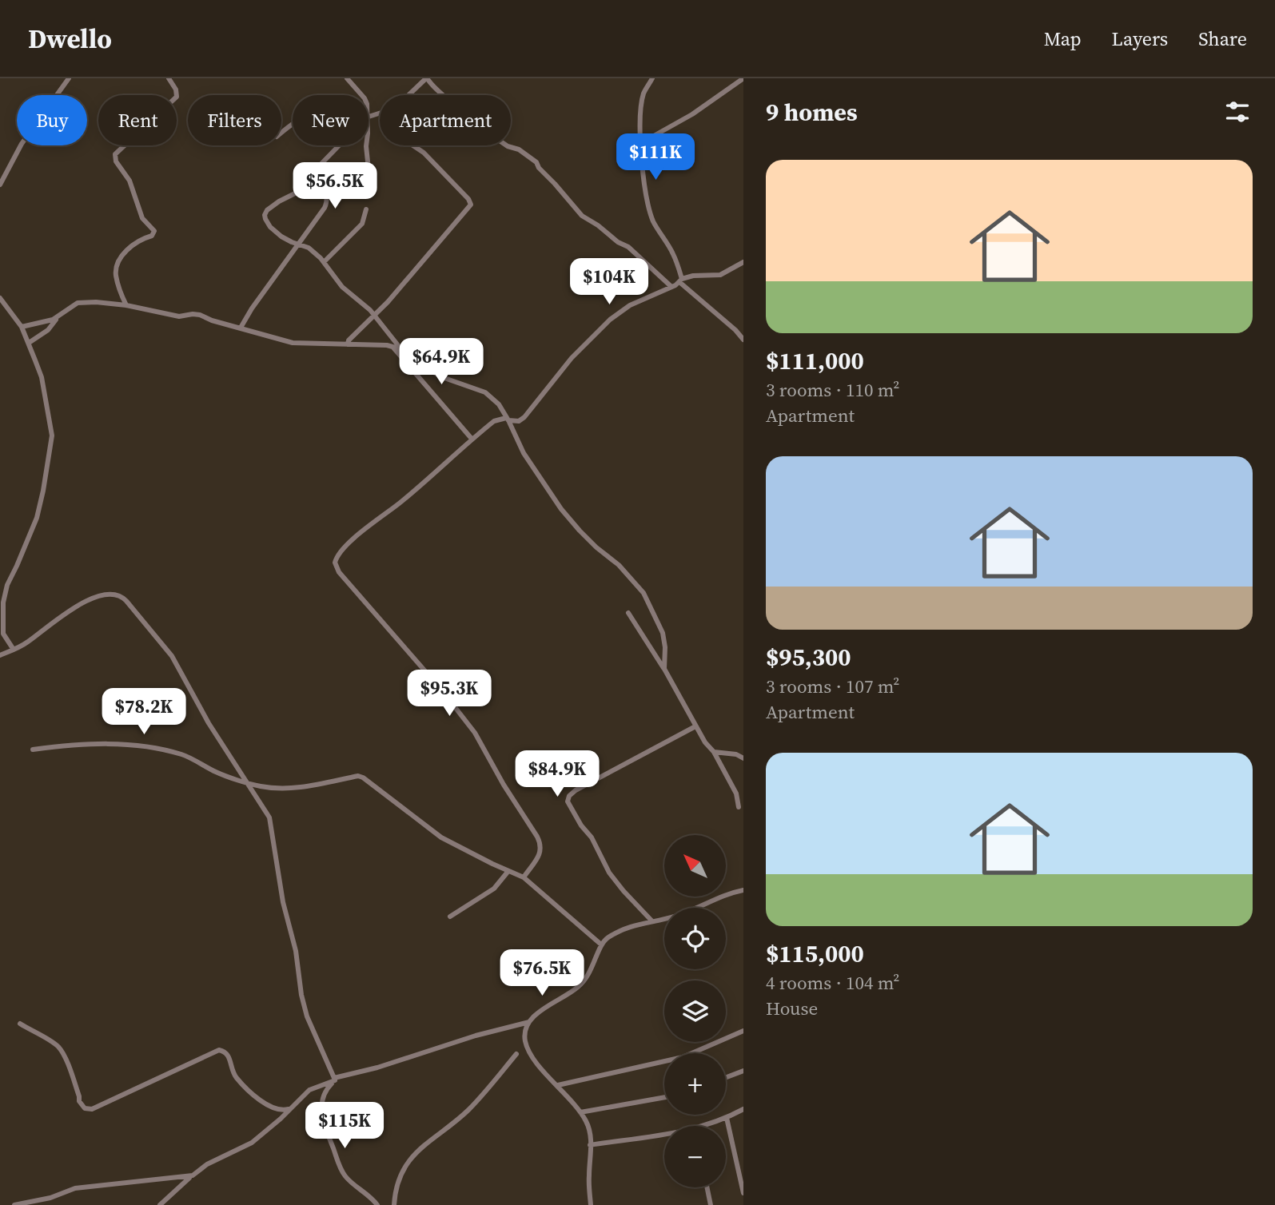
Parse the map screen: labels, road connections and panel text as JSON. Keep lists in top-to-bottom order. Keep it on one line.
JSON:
{"north":"top left","page":{"header":"Dwello","nav":["Map","Layers","Share"],"heading":"9 homes","chip":["Buy","Rent","Filters","New","Apartment"],"price":["$111K","$56.5K","$104K","$64.9K","$95.3K","$78.2K","$84.9K","$76.5K","$115K"],"list":[{"name":"$111,000","note":"3 rooms · 110 m² · Apartment"},{"name":"$95,300","note":"3 rooms · 107 m² · Apartment"},{"name":"$115,000","note":"4 rooms · 104 m² · House"}],"map_buttons":["+","−"]}}
